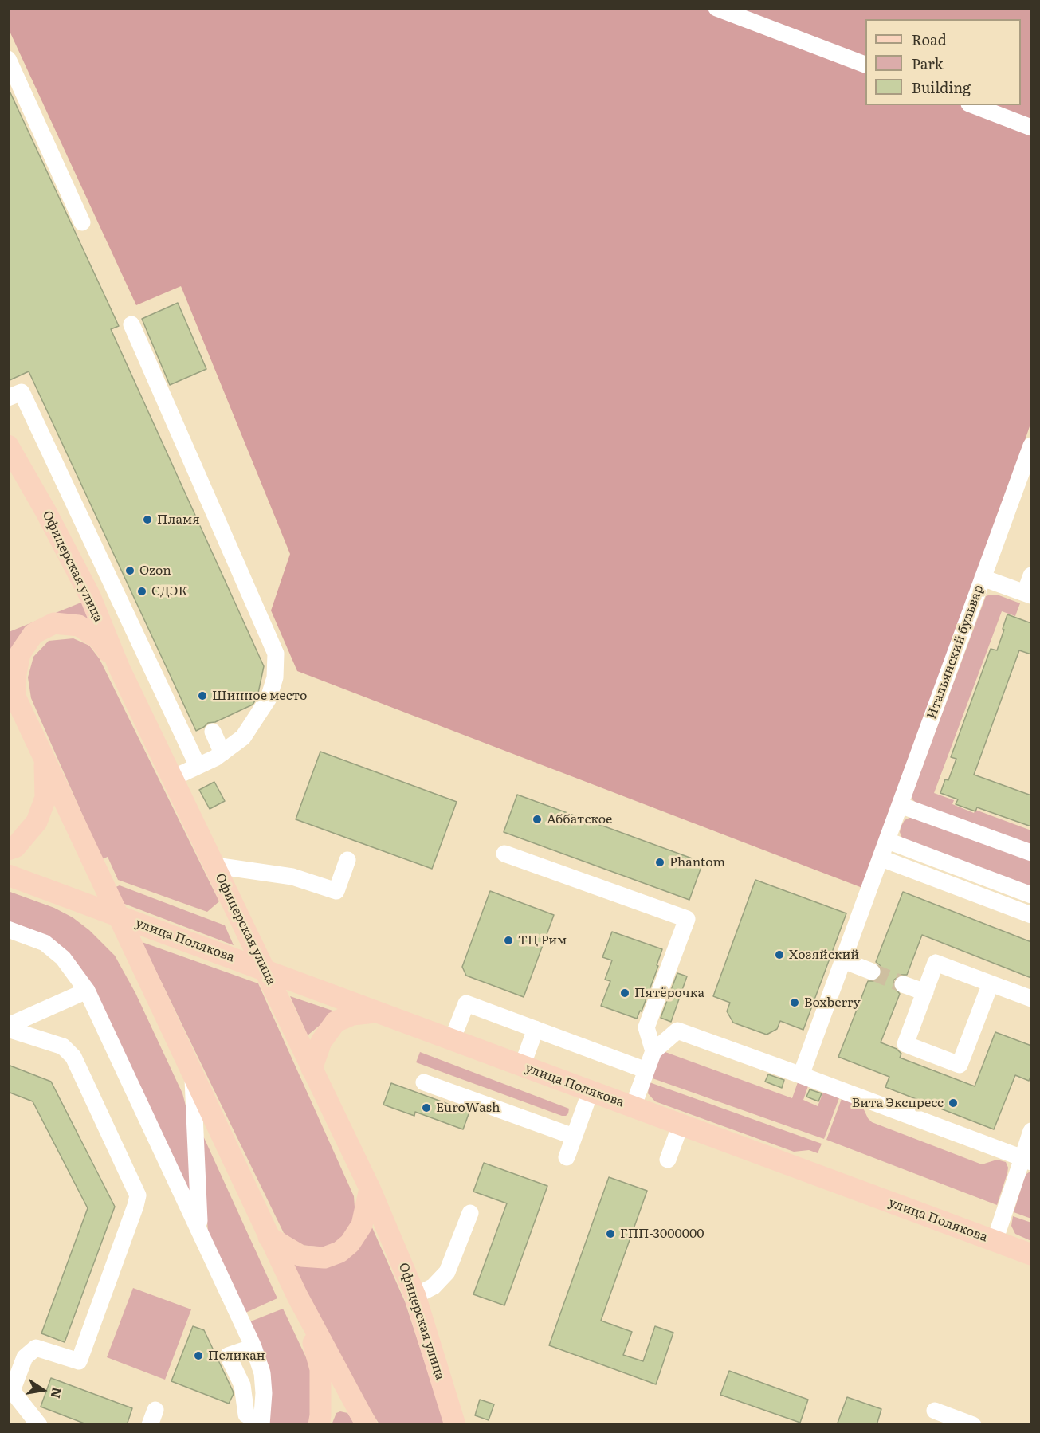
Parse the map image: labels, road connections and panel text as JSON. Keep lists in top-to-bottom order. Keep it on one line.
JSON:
{"streets":{"main road":["Офицерская улица","улица Полякова"],"street":["Итальянский бульвар"]},"crossings":[["Офицерская улица","улица Полякова"]],"places":["Пламя","Ozon","СДЭК","Шинное место","Аббатское","Phantom","ТЦ Рим","Хозяйский","Пятёрочка","Boxberry","Вита Экспресс","EuroWash","ГПП-3000000","Пеликан"],"legend":["Road","Park","Building"],"north":"right"}
